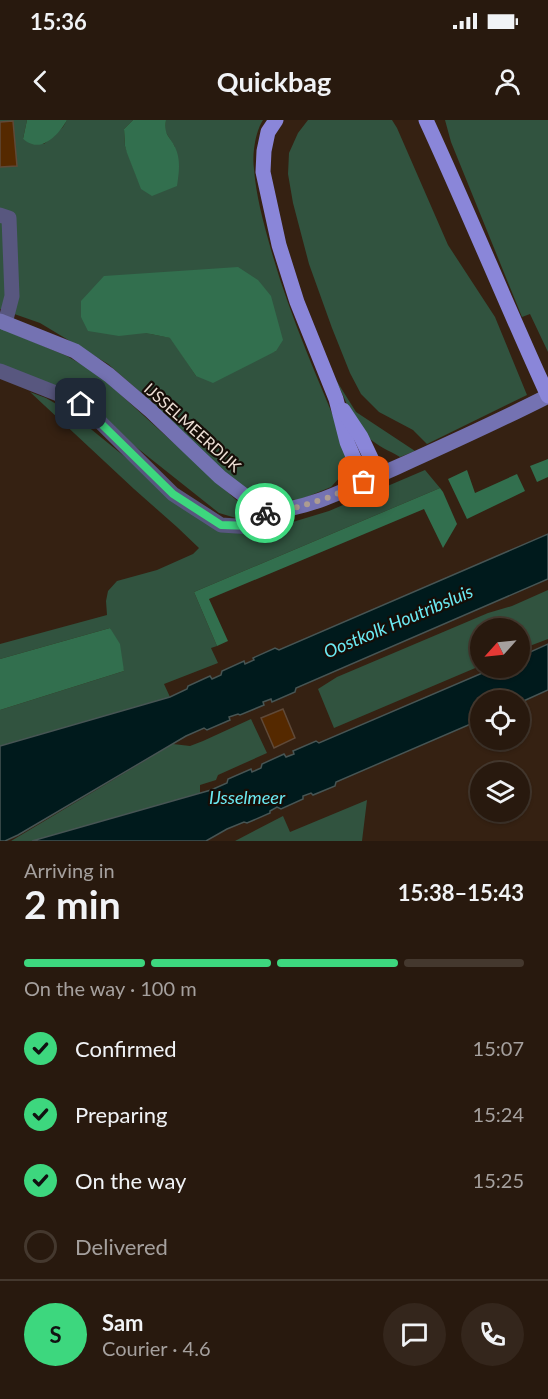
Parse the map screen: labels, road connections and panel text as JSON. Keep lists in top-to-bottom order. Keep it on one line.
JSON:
{"streets":{"street":["IJSSELMEERDIJK"]},"water":["Oostkolk Houtribsluis","IJsselmeer"],"north":"bottom left","page":{"status":"15:36","header":"Quickbag","heading":["2 min","Arriving in","15:38–15:43"],"panel":["Sam","Courier · 4.6"],"bar":"On the way · 100 m","list":[["Confirmed","15:07"],["Preparing","15:24"],["On the way","15:25"],"Delivered"],"round":"S"}}
